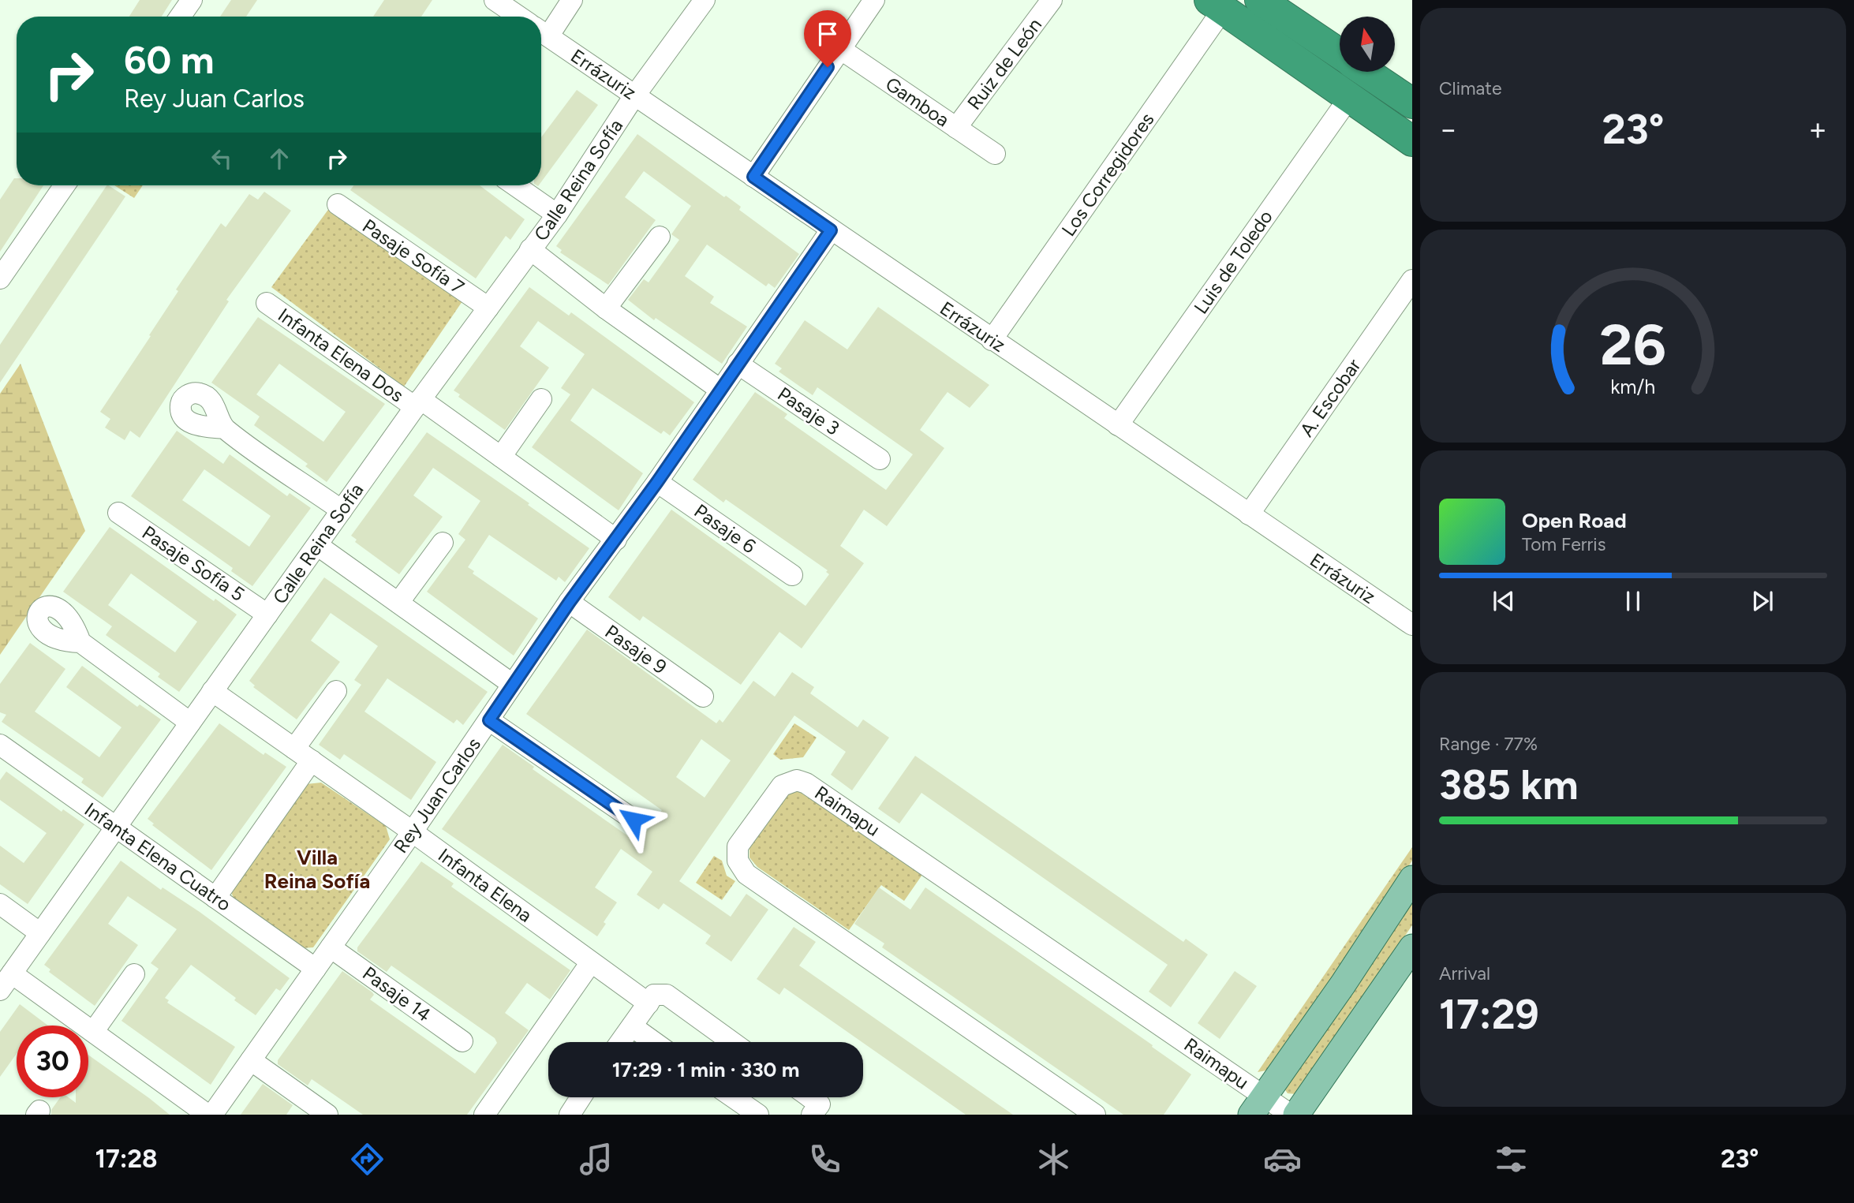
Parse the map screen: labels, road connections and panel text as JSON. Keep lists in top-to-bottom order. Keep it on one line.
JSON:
{"streets":{"street":["Ruiz de León","Errázuriz","Gamboa","Los Corregidores","Calle Reina Sofía","Pasaje Sofía 7","Luis de Toledo","Infanta Elena Dos","A. Escobar","Pasaje 3","Pasaje 6","Pasaje Sofía 5","Pasaje 9","Rey Juan Carlos","Raimapu","Infanta Elena Cuatro","Infanta Elena","Pasaje 14"]},"crossings":[["Ruiz de León","Gamboa"],["Errázuriz","Los Corregidores"],["Errázuriz","Calle Reina Sofía"],["Errázuriz","Luis de Toledo"],["Errázuriz","A. Escobar"],["Errázuriz","Rey Juan Carlos"],["Calle Reina Sofía","Pasaje Sofía 7"],["Calle Reina Sofía","Infanta Elena Dos"],["Calle Reina Sofía","Pasaje Sofía 5"],["Calle Reina Sofía","Infanta Elena Cuatro"],["Calle Reina Sofía","Infanta Elena"],["Infanta Elena Dos","Rey Juan Carlos"],["Pasaje 3","Rey Juan Carlos"],["Pasaje 6","Rey Juan Carlos"],["Pasaje 9","Rey Juan Carlos"],["Rey Juan Carlos","Infanta Elena Cuatro"],["Rey Juan Carlos","Infanta Elena"],["Rey Juan Carlos","Pasaje 14"]],"districts":["Villa Reina Sofía"],"north":"top","page":{"tile":["Climate",["Range · 77%","385 km"],["Arrival","17:29"]],"turn":["60 m","Rey Juan Carlos"],"heat":["−","23°","+"],"song":["Open Road","Tom Ferris"],"limit":"30","trip":"17:29 · 1 min · 330 m","tabs":["17:28","23°"],"gauge":["26","km/h"]}}
